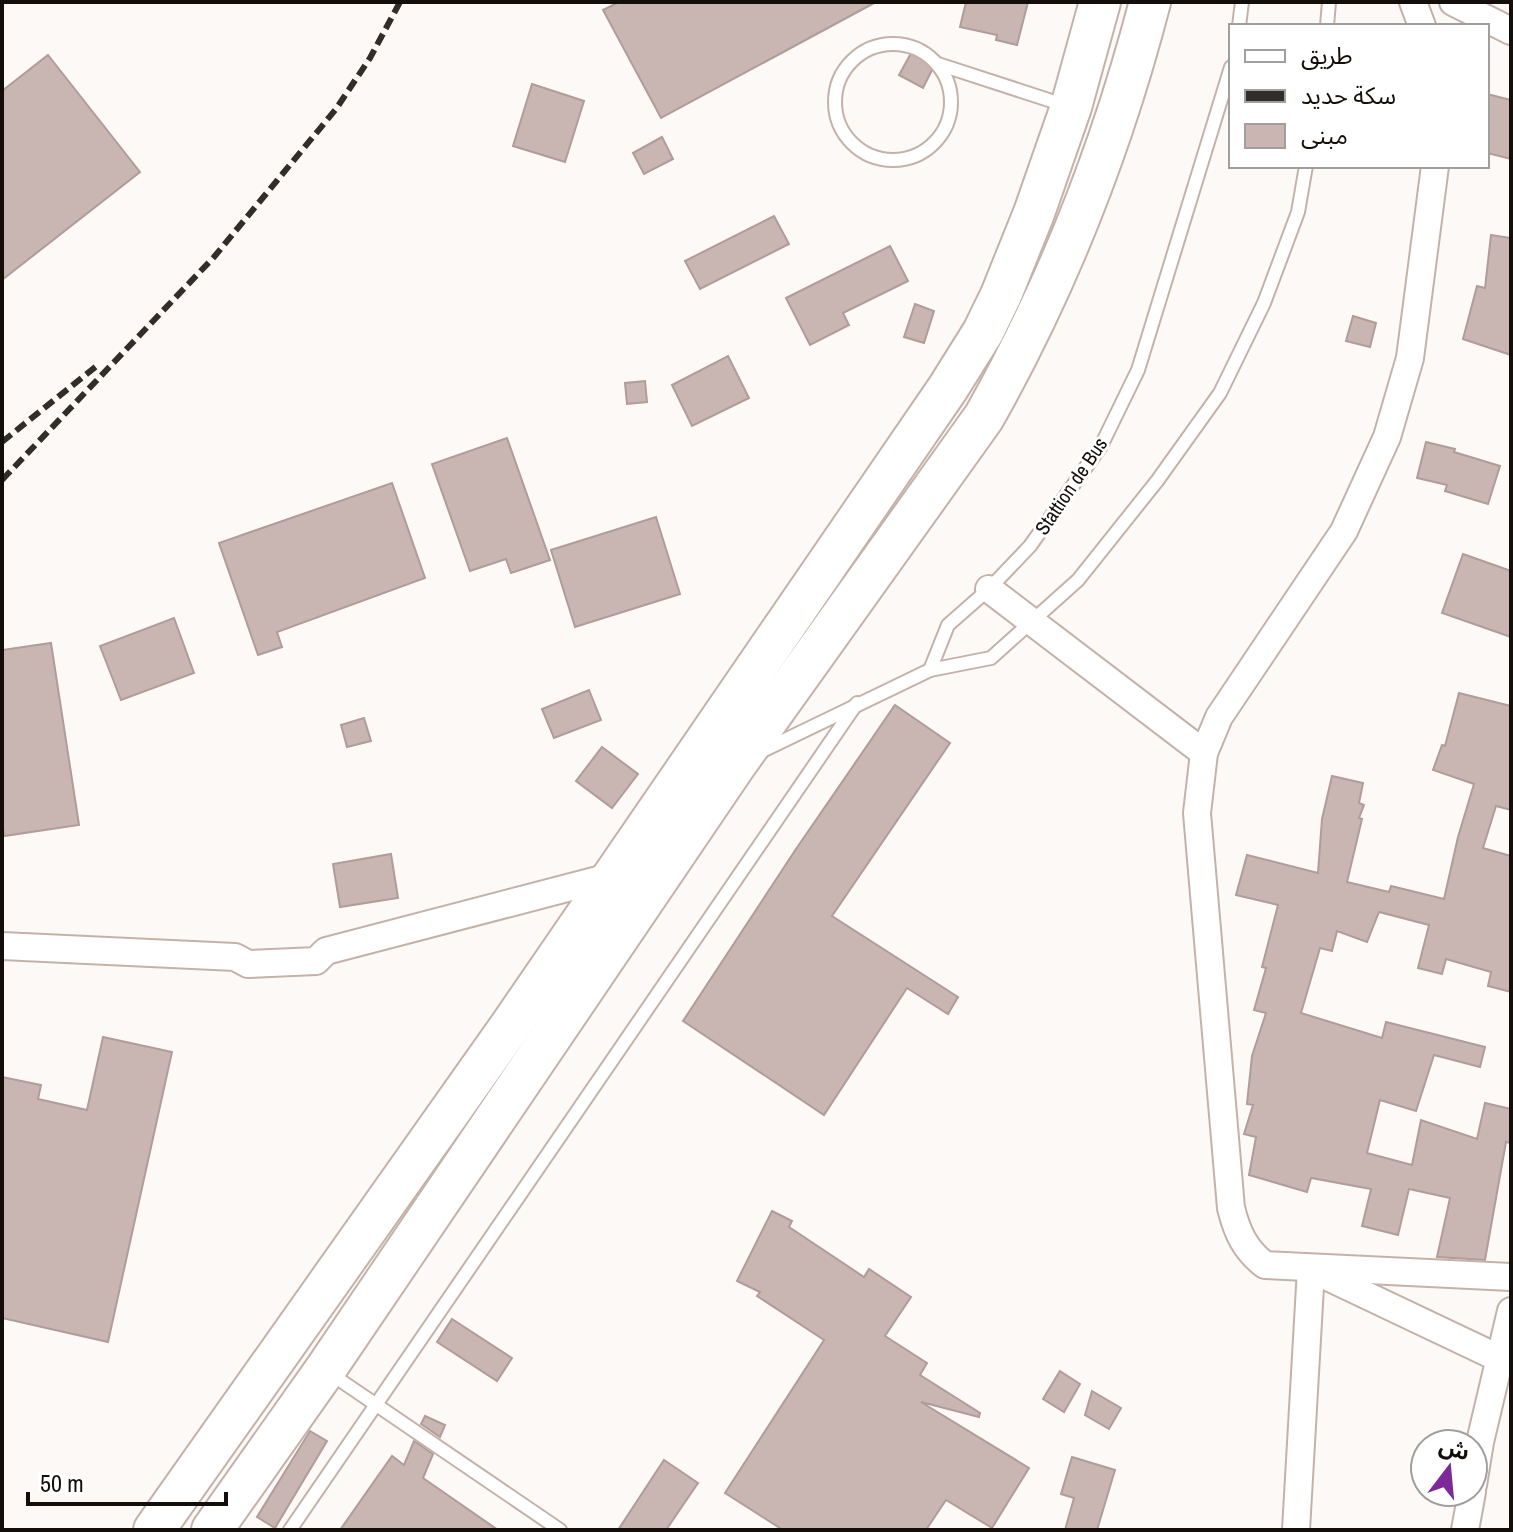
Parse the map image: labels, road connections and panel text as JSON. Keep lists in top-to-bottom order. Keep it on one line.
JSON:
{"streets":{"lane":["Stattion de Bus"]},"legend":["طريق","سكة حديد","مبنى"],"scale_bar":"50 m","north":"top"}
